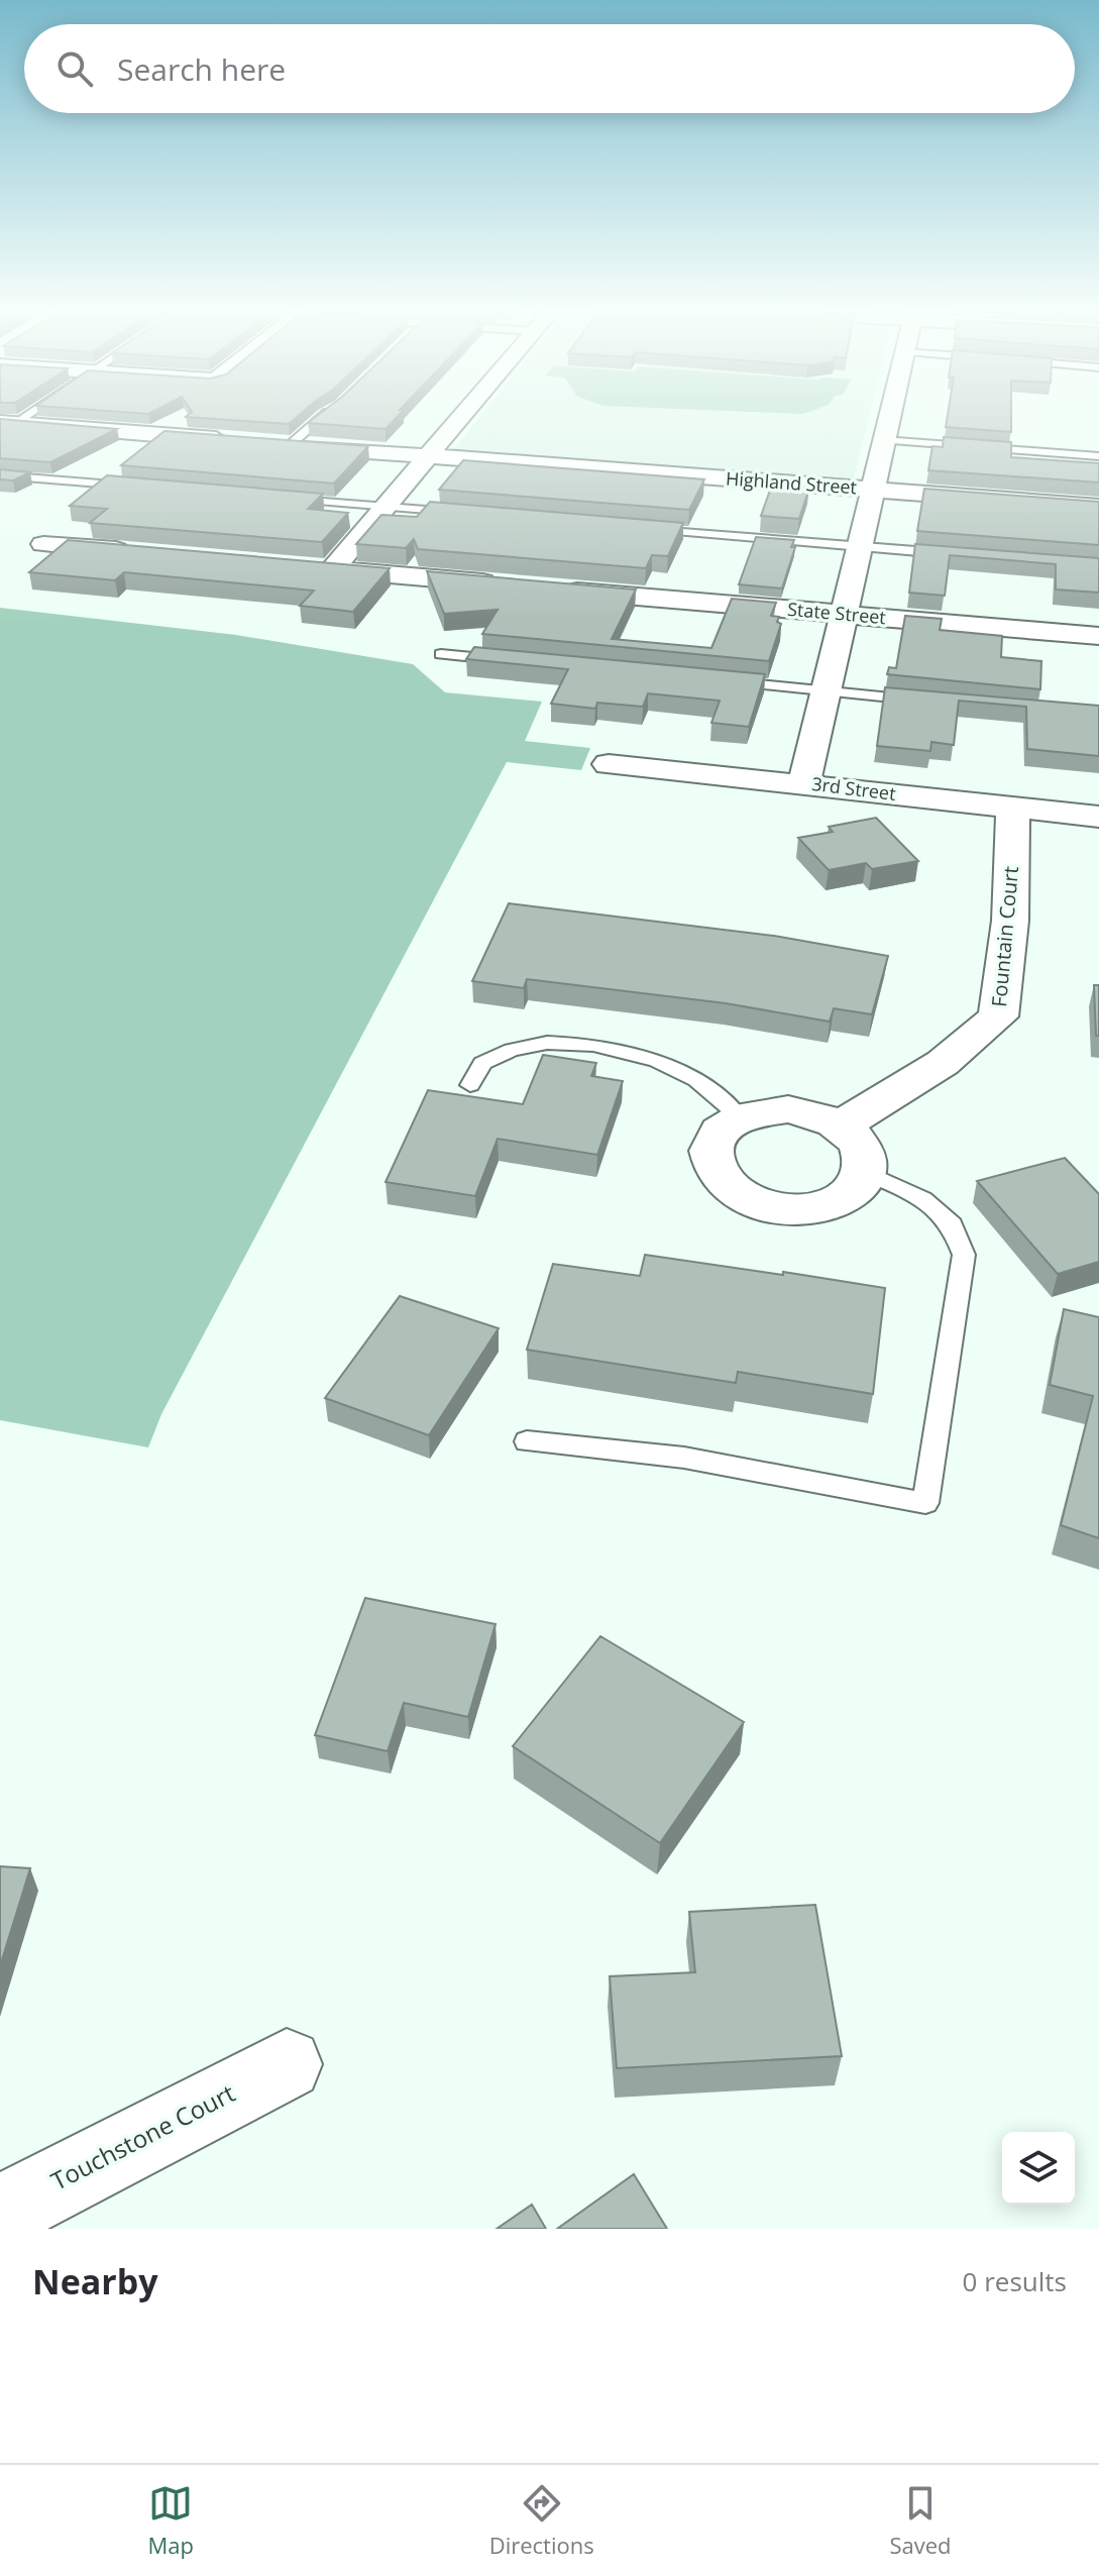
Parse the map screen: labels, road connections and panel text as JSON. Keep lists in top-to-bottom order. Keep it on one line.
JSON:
{"streets":{"street":["Highland Street","State Street","3rd Street","Fountain Court","Touchstone Court"]},"crossings":[["3rd Street","Fountain Court"]],"page":{"search":"Search here","heading":["Nearby","0 results"],"nav":["Map","Directions","Saved"]}}
